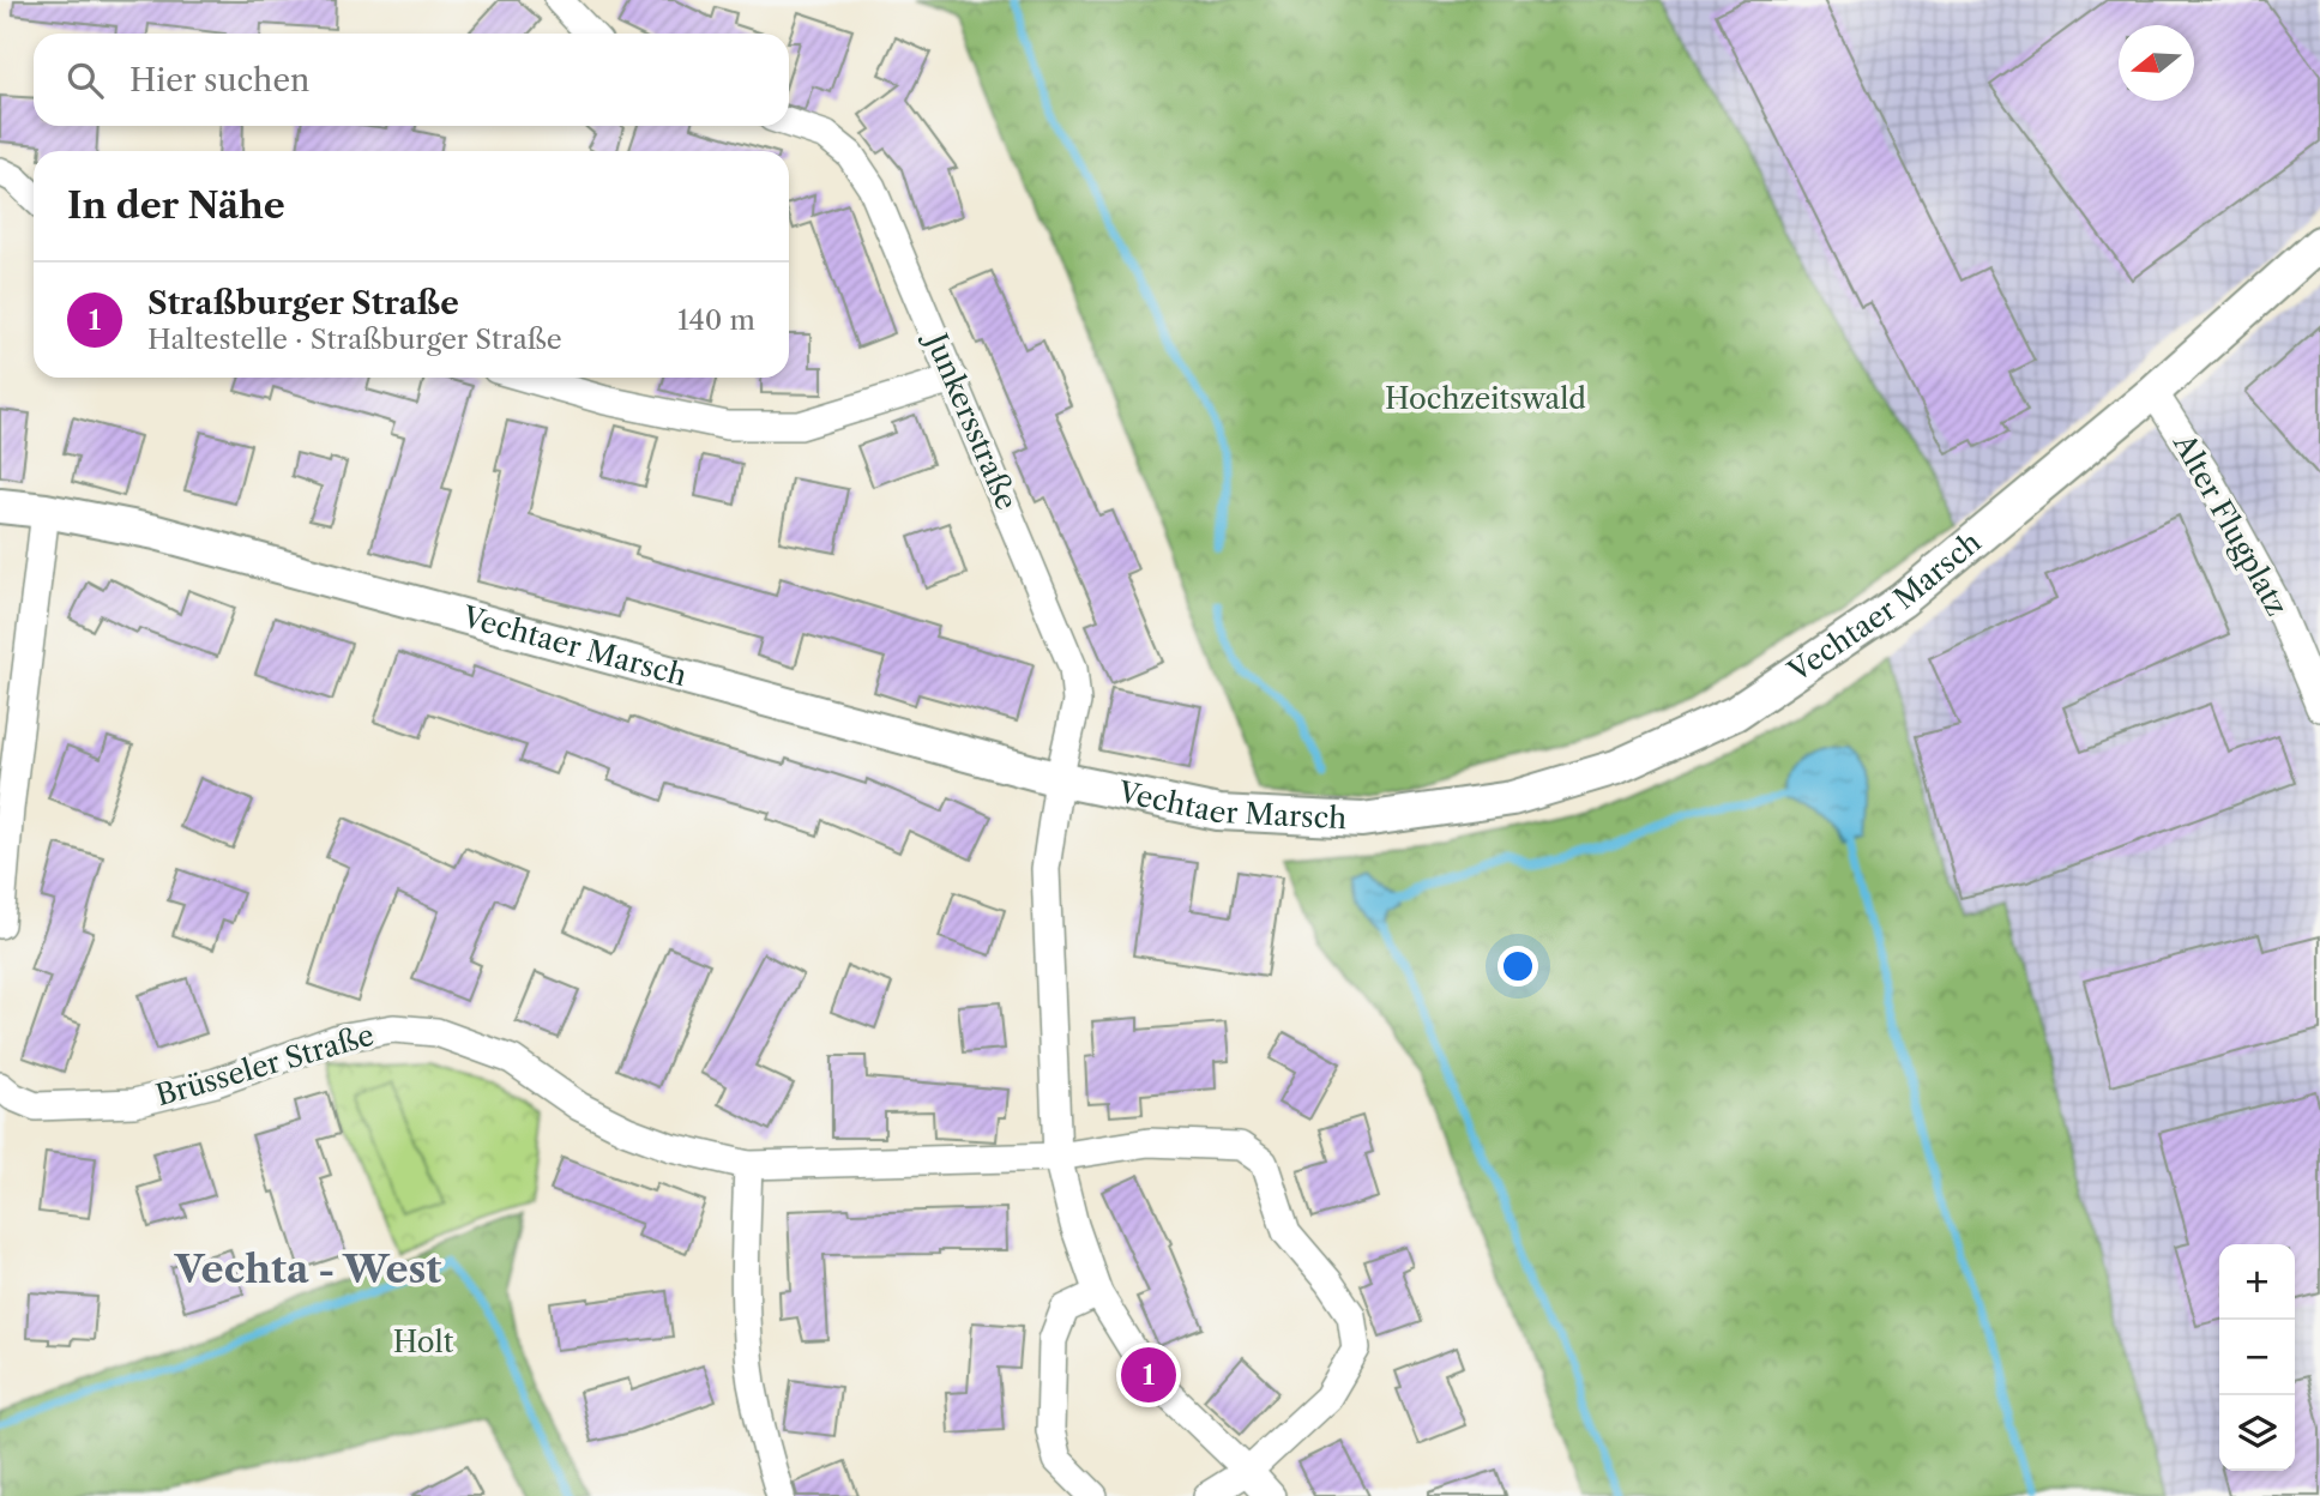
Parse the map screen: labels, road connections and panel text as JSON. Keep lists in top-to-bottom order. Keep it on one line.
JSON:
{"streets":{"street":["Junkersstraße","Alter Flugplatz","Vechtaer Marsch","Brüsseler Straße"]},"crossings":[["Junkersstraße","Vechtaer Marsch"],["Junkersstraße","Brüsseler Straße"],["Alter Flugplatz","Vechtaer Marsch"]],"districts":["Vechta - West"],"parks":["Hochzeitswald","Holt"],"north":"left","page":{"search":"Hier suchen","heading":"In der Nähe","list":[{"mark":"1","name":"Straßburger Straße","note":"Haltestelle · Straßburger Straße","value":"140 m"}],"map_buttons":["+","−"],"pins":"1"}}
